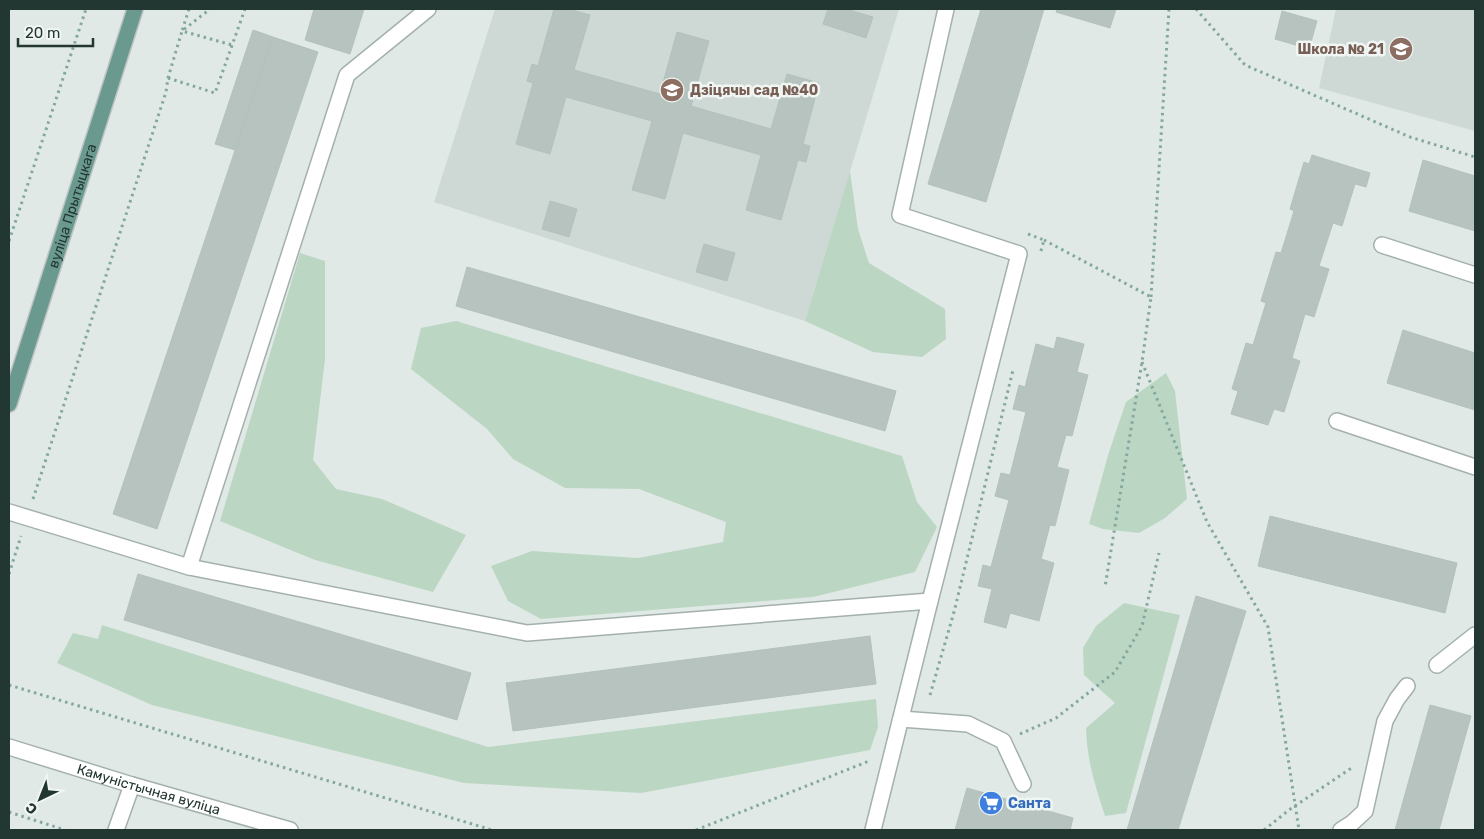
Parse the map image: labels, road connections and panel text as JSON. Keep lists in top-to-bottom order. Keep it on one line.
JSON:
{"streets":{"main road":["вуліца Прытыцкага"],"street":["Камуністычная вуліца"]},"places":{"school or university":["Школа № 21","Дзіцячы сад №40"],"supermarket":["Санта"]},"scale_bar":"20 m","north":"bottom left"}
